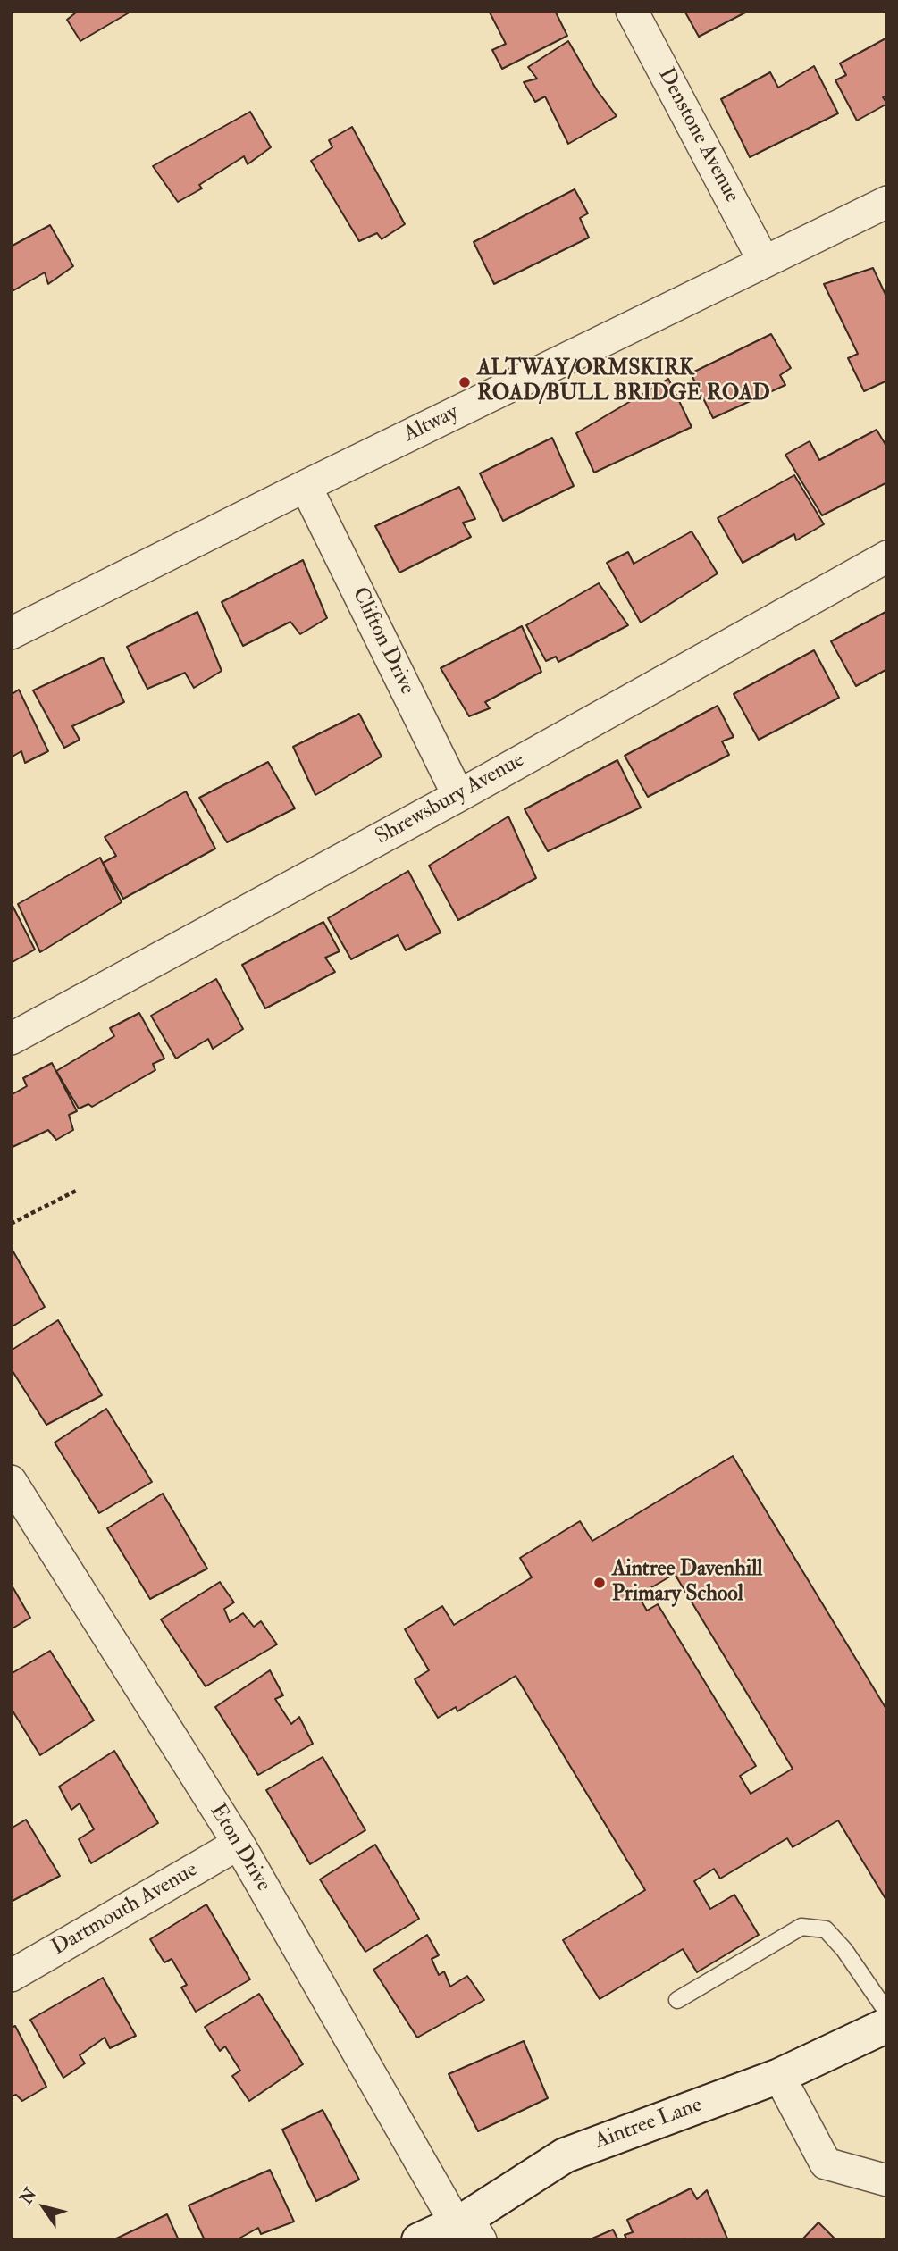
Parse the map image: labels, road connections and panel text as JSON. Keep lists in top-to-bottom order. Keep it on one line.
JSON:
{"streets":{"main road":["Aintree Lane"],"street":["Denstone Avenue","Altway","Clifton Drive","Shrewsbury Avenue","Eton Drive","Dartmouth Avenue"]},"crossings":[["Denstone Avenue","Altway"],["Altway","Clifton Drive"],["Clifton Drive","Shrewsbury Avenue"],["Eton Drive","Dartmouth Avenue"],["Eton Drive","Aintree Lane"]],"places":["ALTWAY/ORMSKIRK ROAD/BULL BRIDGE ROAD","Aintree Davenhill Primary School"],"north":"top left"}
